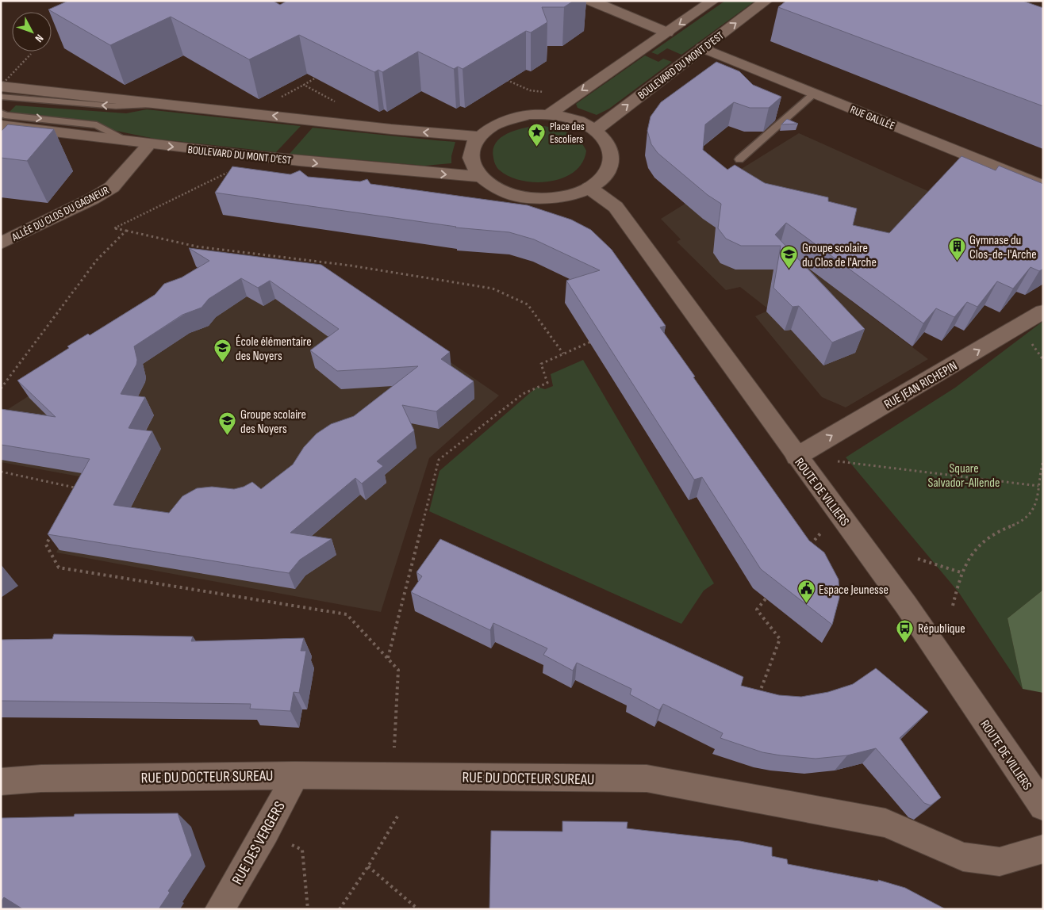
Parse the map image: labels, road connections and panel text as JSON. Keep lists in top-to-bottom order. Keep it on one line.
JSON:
{"streets":{"street":["BOULEVARD DU MONT D'EST","RUE GALILÉE","ALLÉE DU CLOS DU GAGNEUR","RUE JEAN RICHEPIN","ROUTE DE VILLIERS","RUE DU DOCTEUR SUREAU","RUE DES VERGERS"]},"crossings":[["BOULEVARD DU MONT D'EST","RUE GALILÉE"],["BOULEVARD DU MONT D'EST","ALLÉE DU CLOS DU GAGNEUR"],["BOULEVARD DU MONT D'EST","ROUTE DE VILLIERS"],["RUE JEAN RICHEPIN","ROUTE DE VILLIERS"],["RUE DU DOCTEUR SUREAU","RUE DES VERGERS"]],"one_way":["RUE JEAN RICHEPIN"],"parks":["Square Salvador-Allende"],"places":{"place":["Place des Escoliers"],"building":["Gymnase du Clos-de-l'Arche"],"school or university":["Groupe scolaire du Clos de l'Arche","École élémentaire des Noyers","Groupe scolaire des Noyers"],"public building":["Espace Jeunesse"],"bus stop":["République"]},"north":"bottom right"}
